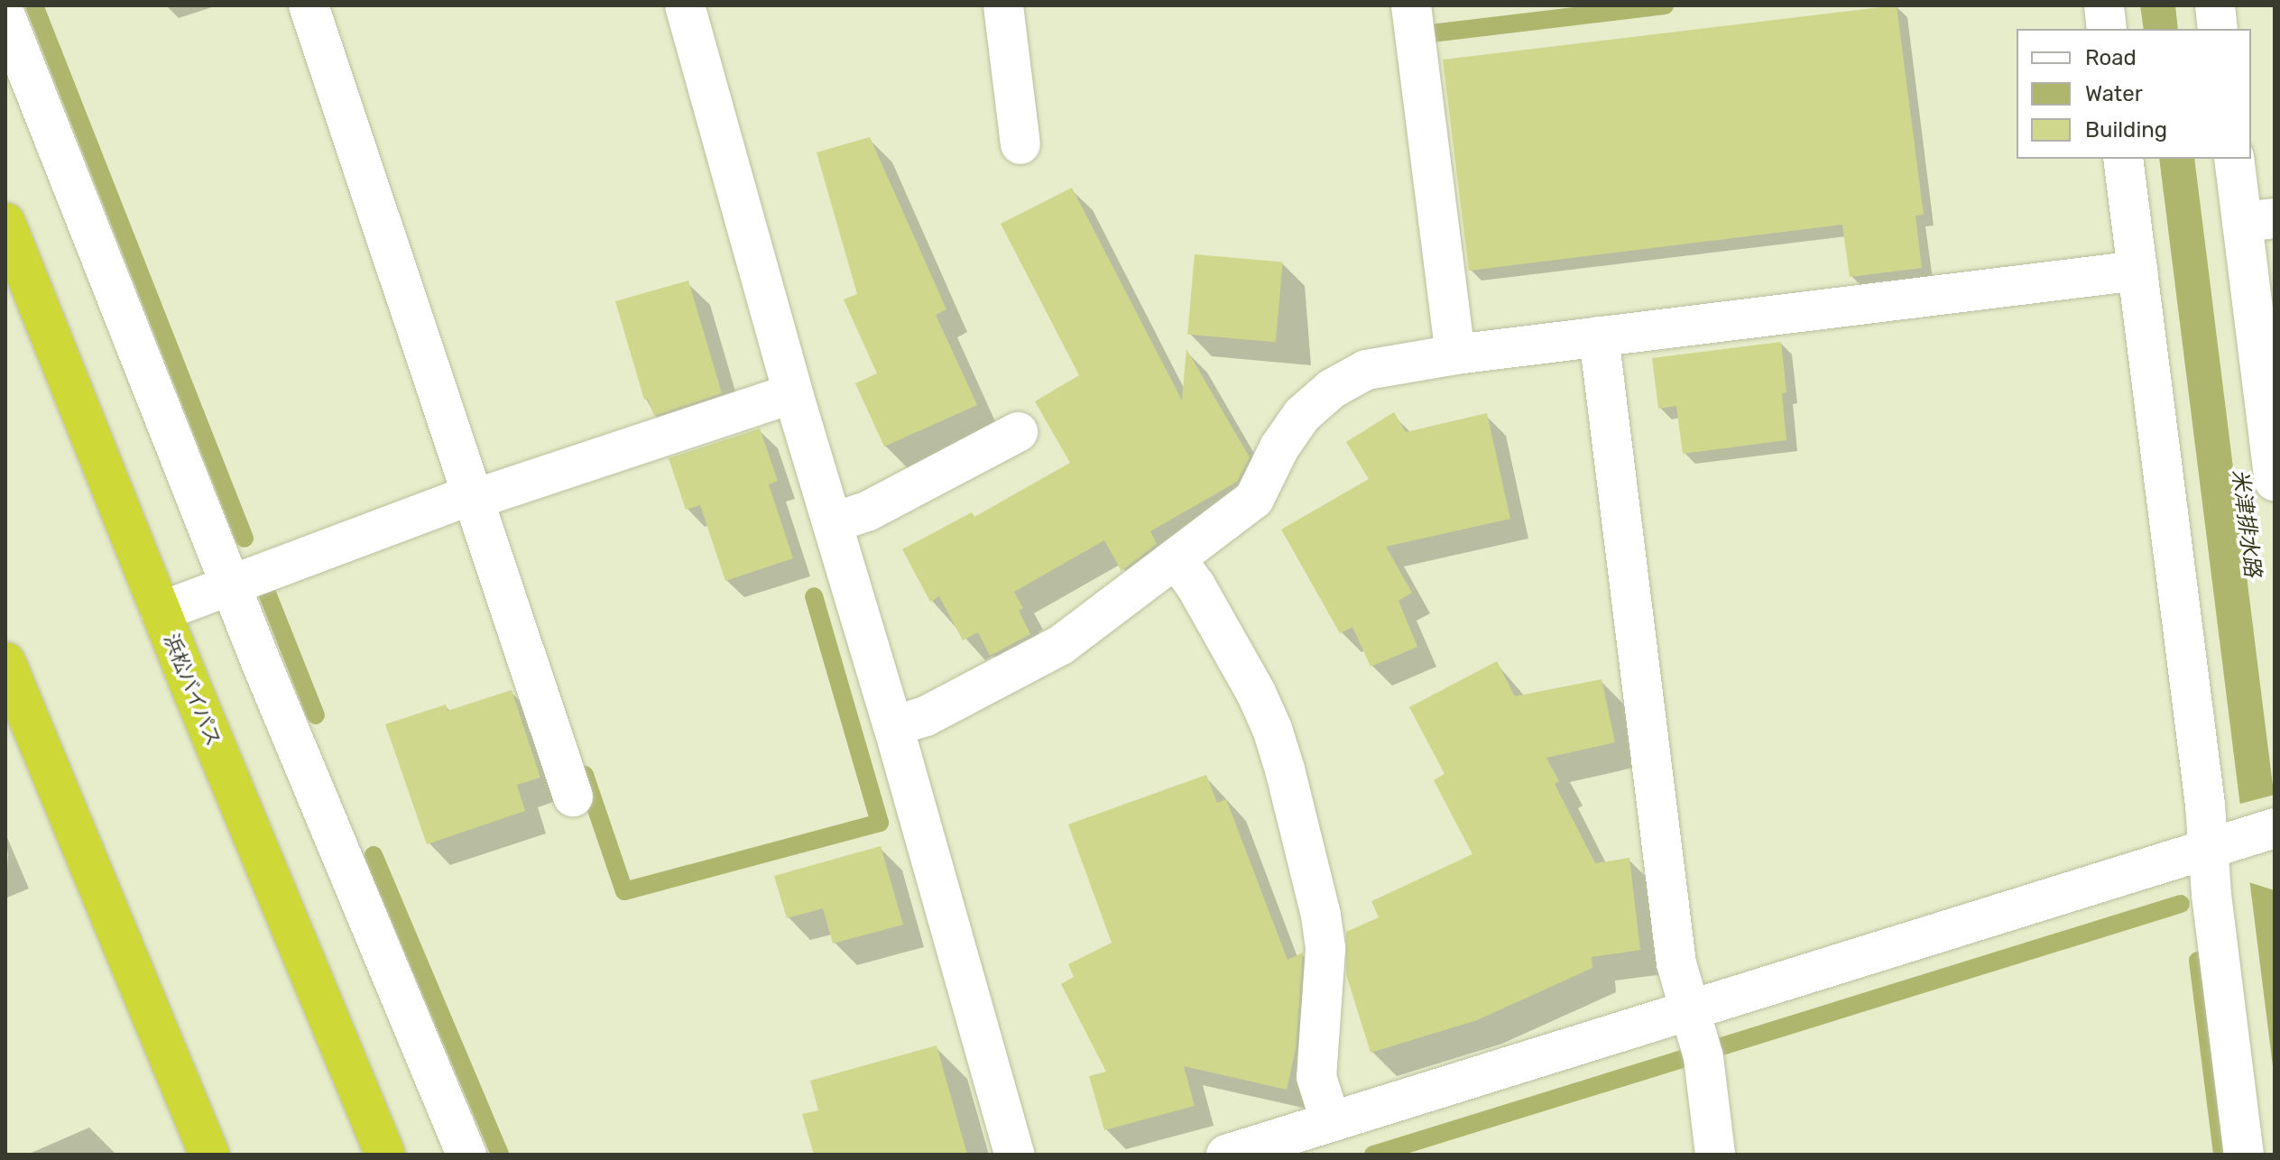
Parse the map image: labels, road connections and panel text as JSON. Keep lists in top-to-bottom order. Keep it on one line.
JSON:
{"streets":{"highway":["浜松バイパス"]},"water":["米津排水路"],"legend":["Road","Water","Building"]}
